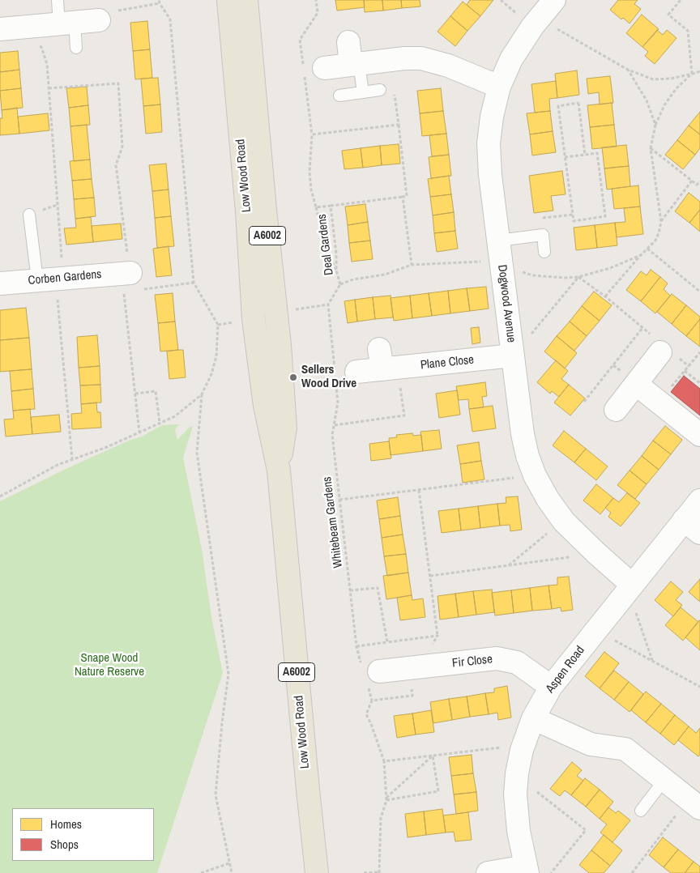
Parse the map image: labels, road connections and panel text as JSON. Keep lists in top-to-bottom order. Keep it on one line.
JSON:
{"streets":{"main road":["Low Wood Road","A6002"],"street":["Corben Gardens","Dogwood Avenue","Plane Close","Fir Close","Aspen Road"],"path":["Deal Gardens","Whitebeam Gardens"]},"crossings":[["Deal Gardens","Dogwood Avenue"],["Dogwood Avenue","Plane Close"],["Dogwood Avenue","Aspen Road"],["Whitebeam Gardens","Fir Close"],["Fir Close","Aspen Road"]],"parks":["Snape Wood Nature Reserve"],"places":["Sellers Wood Drive"],"legend":["Homes","Shops"]}
